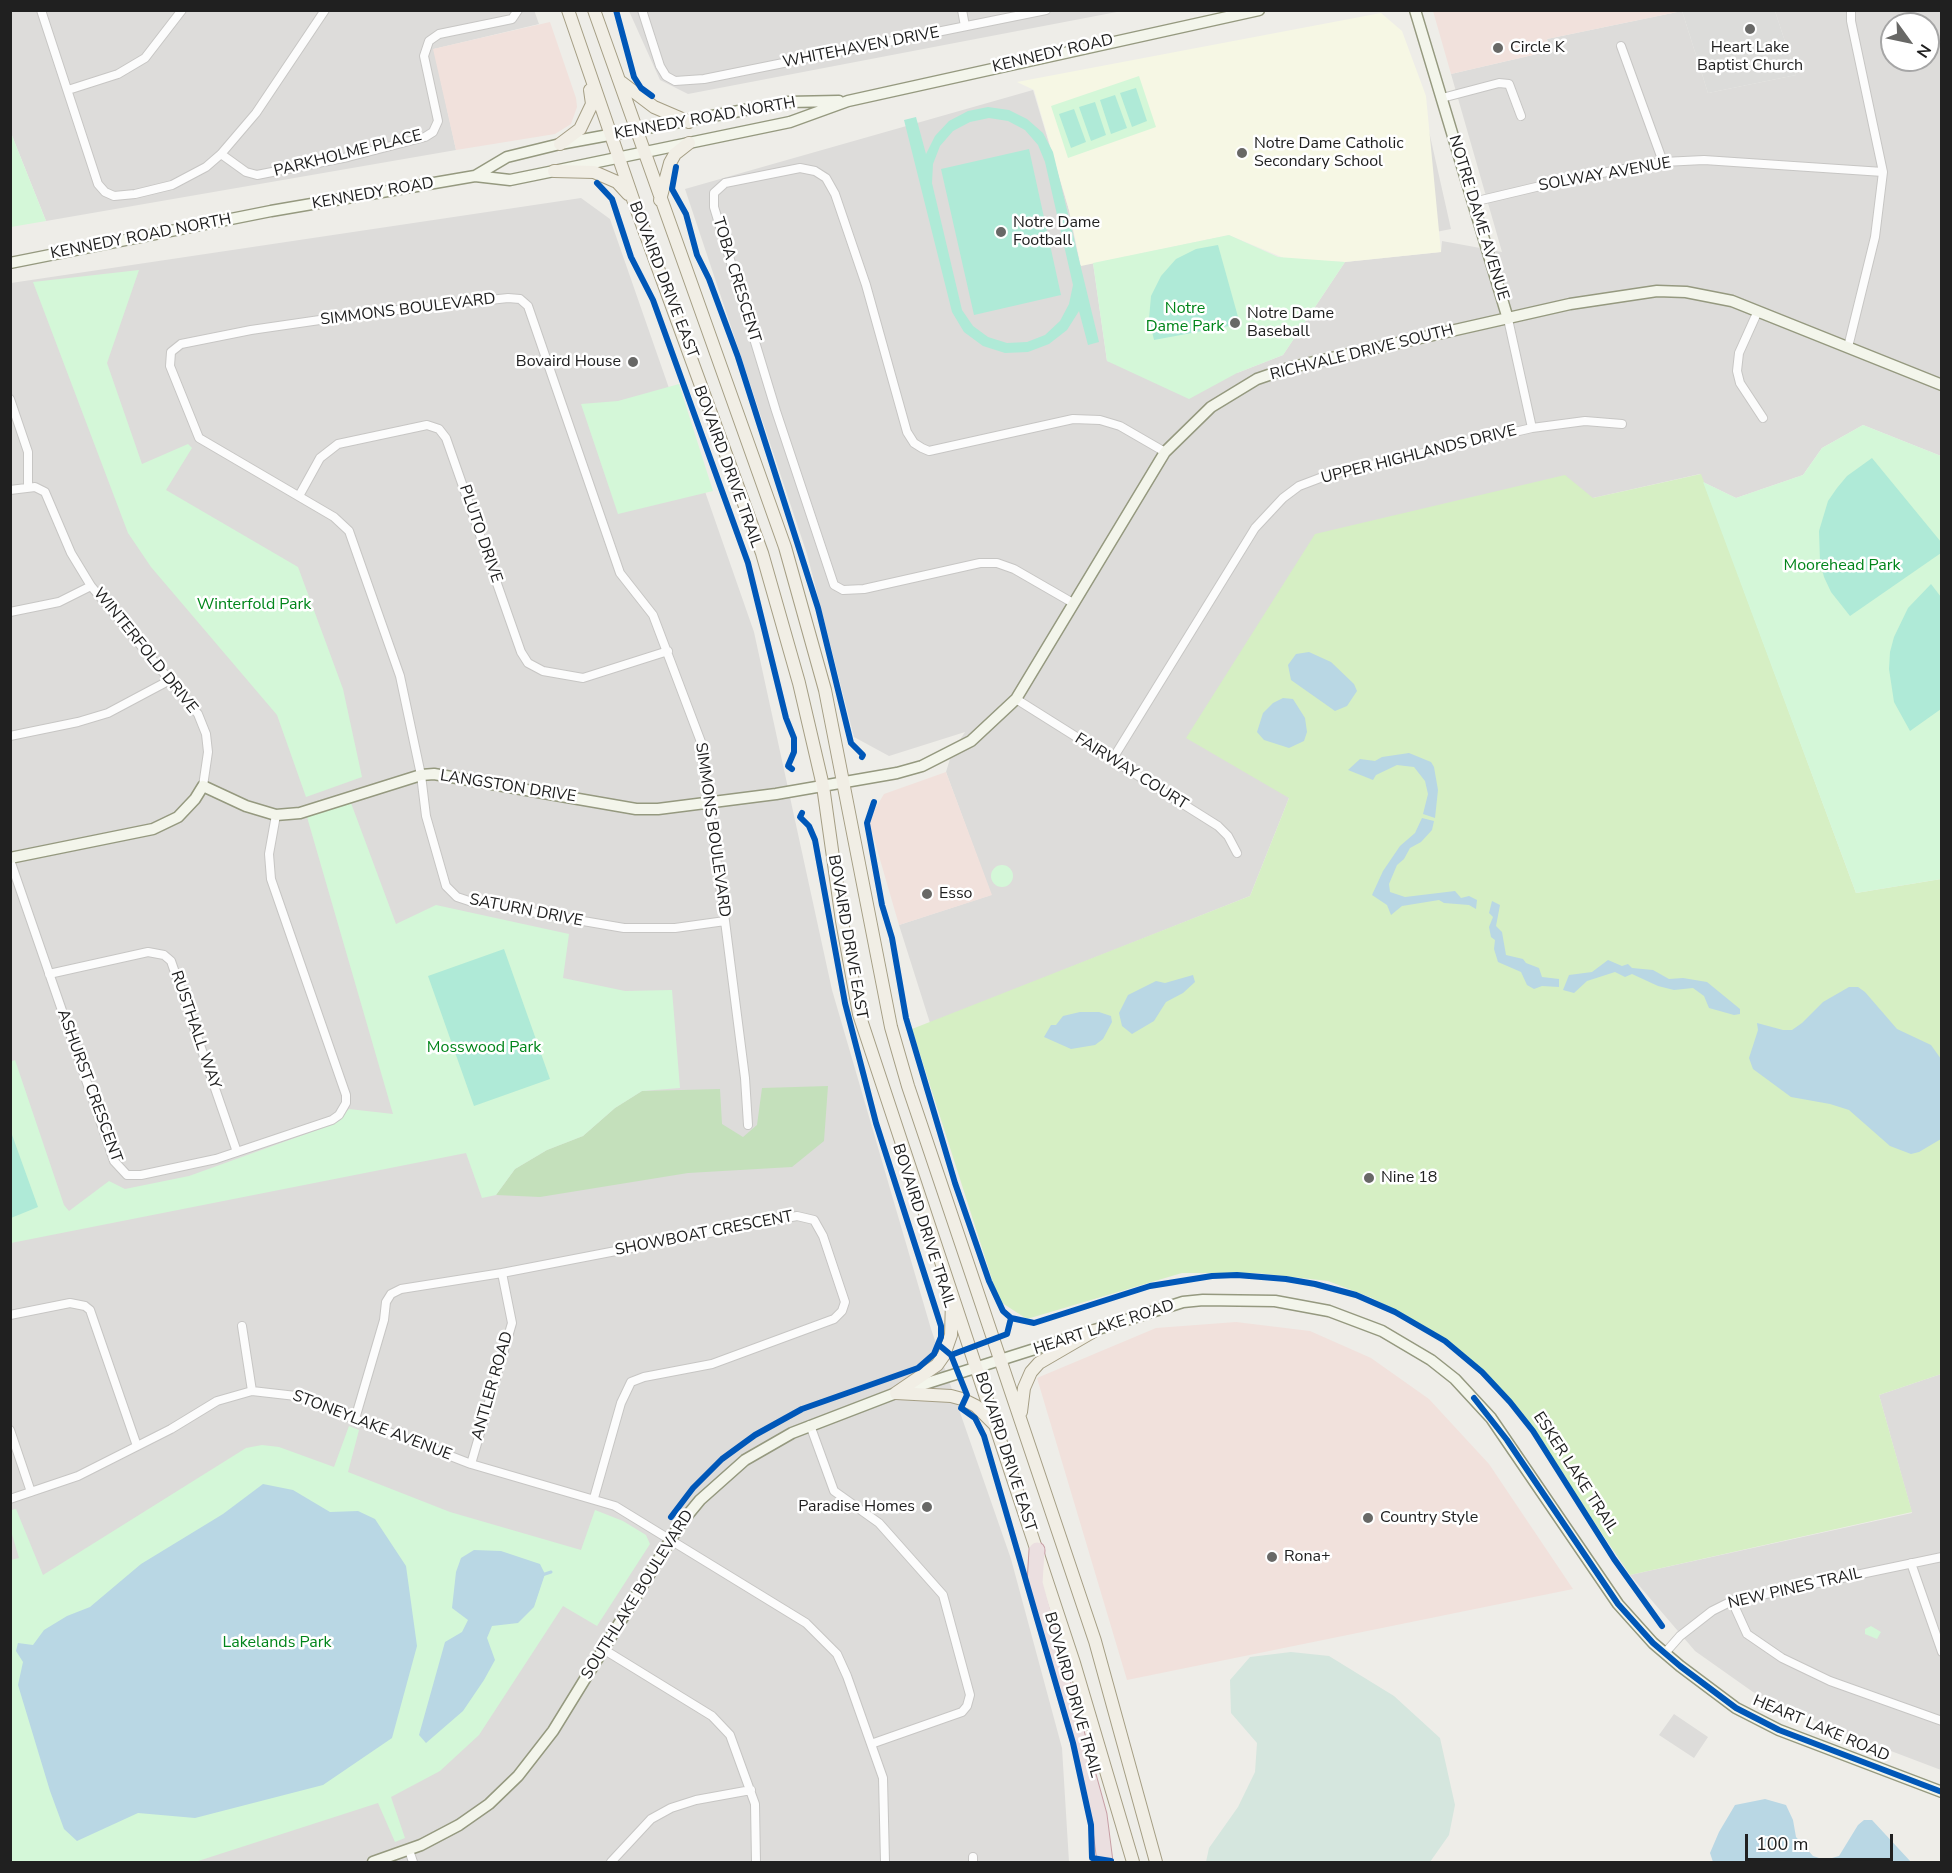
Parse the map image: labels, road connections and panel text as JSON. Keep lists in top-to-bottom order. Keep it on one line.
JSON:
{"streets":{"main road":["BOVAIRD DRIVE EAST"],"street":["WHITEHAVEN DRIVE","KENNEDY ROAD","KENNEDY ROAD NORTH","PARKHOLME PLACE","SOLWAY AVENUE","NOTRE DAME AVENUE","TOBA CRESCENT","SIMMONS BOULEVARD","RICHVALE DRIVE SOUTH","UPPER HIGHLANDS DRIVE","PLUTO DRIVE","WINTERFOLD DRIVE","FAIRWAY COURT","LANGSTON DRIVE","SATURN DRIVE","RUSTHALL WAY","ASHURST CRESCENT","SHOWBOAT CRESCENT","HEART LAKE ROAD","ANTLER ROAD","STONEYLAKE AVENUE","NEW PINES TRAIL","SOUTHLAKE BOULEVARD"],"cycle path":["BOVAIRD DRIVE TRAIL","ESKER LAKE TRAIL"]},"crossings":[["KENNEDY ROAD","KENNEDY ROAD NORTH"],["KENNEDY ROAD NORTH","BOVAIRD DRIVE EAST"],["SOLWAY AVENUE","NOTRE DAME AVENUE"],["NOTRE DAME AVENUE","RICHVALE DRIVE SOUTH"],["NOTRE DAME AVENUE","UPPER HIGHLANDS DRIVE"],["BOVAIRD DRIVE EAST","RICHVALE DRIVE SOUTH"],["BOVAIRD DRIVE EAST","LANGSTON DRIVE"],["BOVAIRD DRIVE EAST","HEART LAKE ROAD"],["BOVAIRD DRIVE EAST","SOUTHLAKE BOULEVARD"],["TOBA CRESCENT","RICHVALE DRIVE SOUTH"],["SIMMONS BOULEVARD","PLUTO DRIVE"],["SIMMONS BOULEVARD","LANGSTON DRIVE"],["SIMMONS BOULEVARD","SATURN DRIVE"],["RICHVALE DRIVE SOUTH","FAIRWAY COURT"],["RICHVALE DRIVE SOUTH","LANGSTON DRIVE"],["UPPER HIGHLANDS DRIVE","FAIRWAY COURT"],["WINTERFOLD DRIVE","LANGSTON DRIVE"],["WINTERFOLD DRIVE","ASHURST CRESCENT"],["LANGSTON DRIVE","SATURN DRIVE"],["LANGSTON DRIVE","ASHURST CRESCENT"],["RUSTHALL WAY","ASHURST CRESCENT"],["SHOWBOAT CRESCENT","ANTLER ROAD"],["SHOWBOAT CRESCENT","STONEYLAKE AVENUE"],["HEART LAKE ROAD","NEW PINES TRAIL"],["HEART LAKE ROAD","SOUTHLAKE BOULEVARD"],["ANTLER ROAD","STONEYLAKE AVENUE"],["STONEYLAKE AVENUE","SOUTHLAKE BOULEVARD"]],"parks":["Notre Dame Park","Moorehead Park","Winterfold Park","Mosswood Park","Lakelands Park"],"places":["Heart Lake Baptist Church","Circle K","Notre Dame Catholic Secondary School","Notre Dame Football","Notre Dame Baseball","Bovaird House","Esso","Nine 18","Paradise Homes","Country Style","Rona+"],"scale_bar":"100 m","north":"bottom right"}
